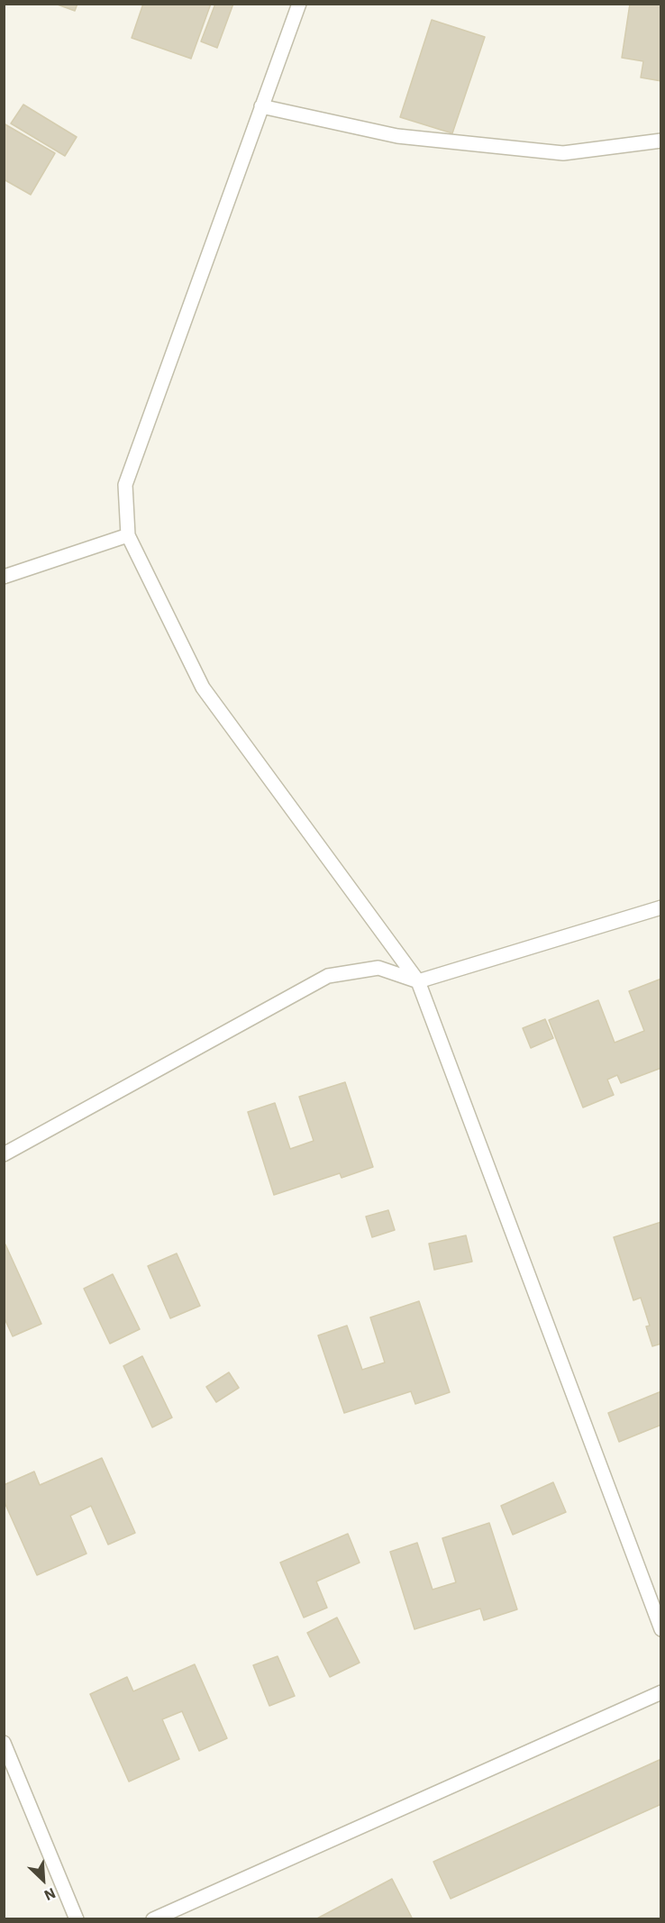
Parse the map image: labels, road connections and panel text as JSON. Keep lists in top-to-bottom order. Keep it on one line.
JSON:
{"north":"bottom right"}
